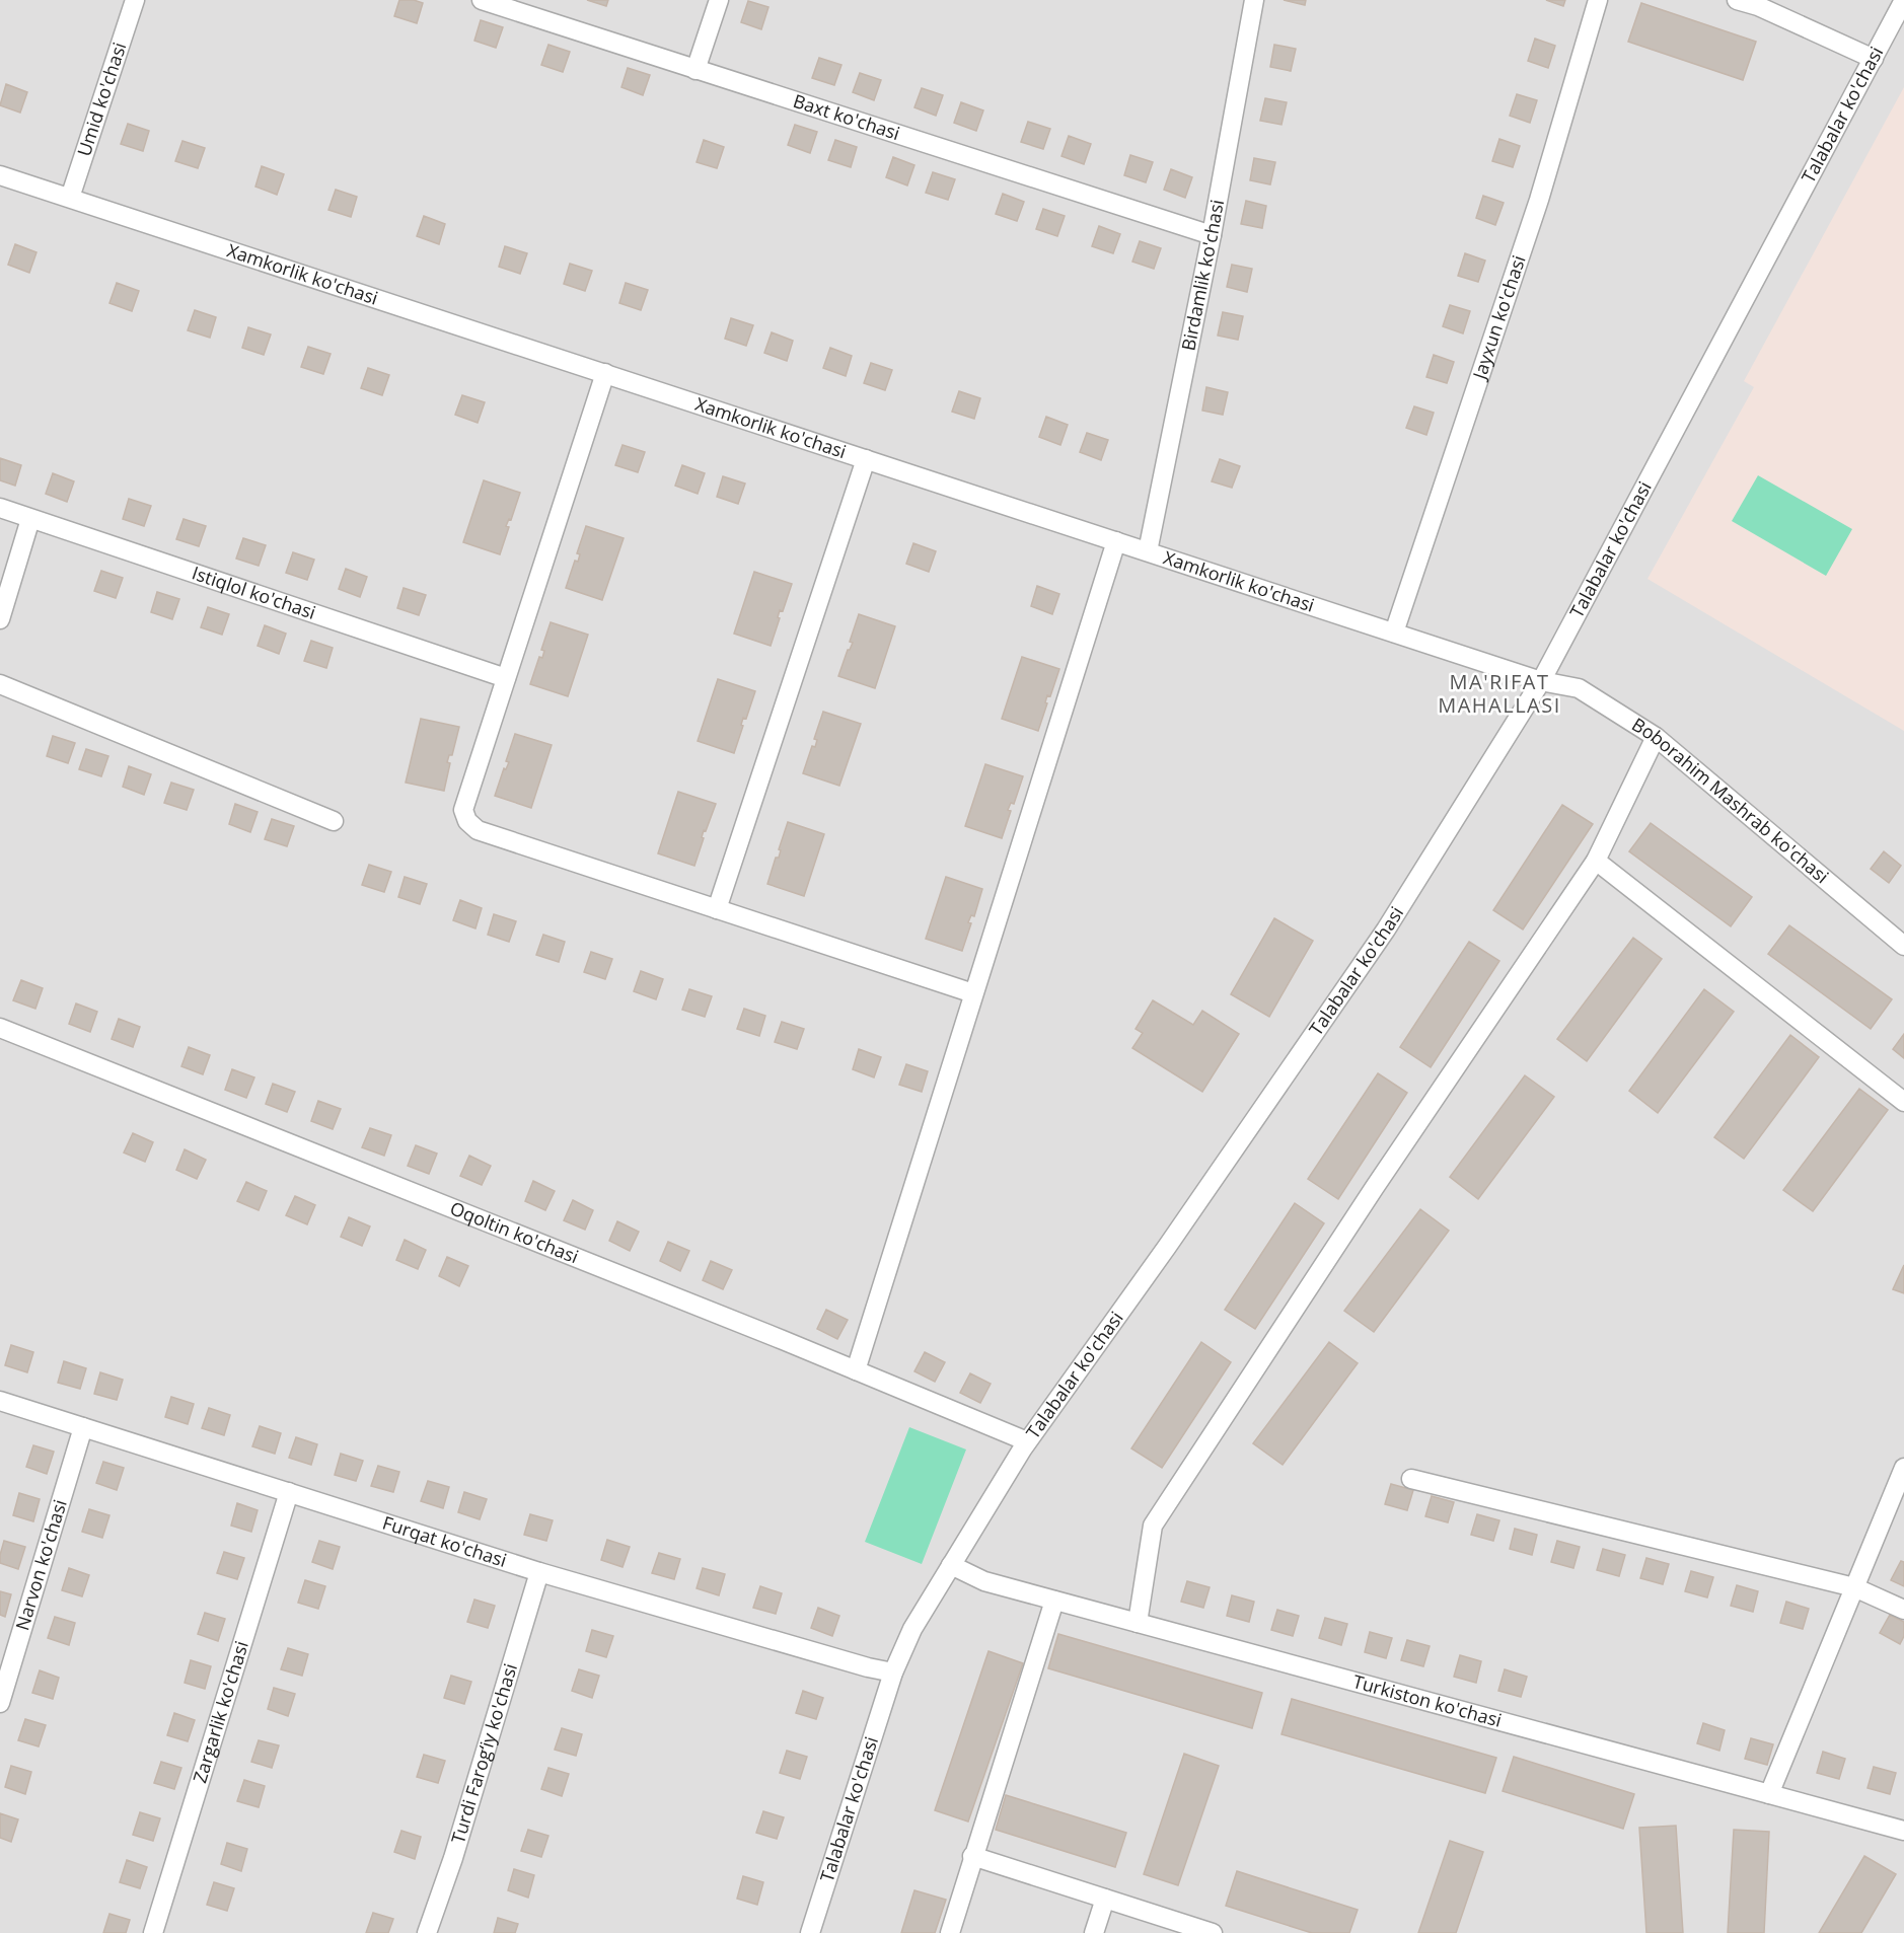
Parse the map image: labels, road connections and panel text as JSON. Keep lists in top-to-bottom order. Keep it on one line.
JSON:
{"streets":{"street":["Umid ko'chasi","Talabalar ko'chasi","Baxt ko'chasi","Xamkorlik ko'chasi","Birdamlik ko'chasi","Jayxun ko'chasi","Istiqlol ko'chasi","Boborahim Mashrab ko'chasi","Oqoltin ko'chasi","Furqat ko'chasi","Narvon ko'chasi","Turkiston ko'chasi","Zargarlik ko'chasi","Turdi Farog‘iy ko'chasi"]},"crossings":[["Umid ko'chasi","Xamkorlik ko'chasi"],["Talabalar ko'chasi","Xamkorlik ko'chasi"],["Talabalar ko'chasi","Boborahim Mashrab ko'chasi"],["Talabalar ko'chasi","Oqoltin ko'chasi"],["Talabalar ko'chasi","Furqat ko'chasi"],["Talabalar ko'chasi","Turkiston ko'chasi"],["Baxt ko'chasi","Birdamlik ko'chasi"],["Xamkorlik ko'chasi","Birdamlik ko'chasi"],["Xamkorlik ko'chasi","Jayxun ko'chasi"],["Xamkorlik ko'chasi","Boborahim Mashrab ko'chasi"],["Furqat ko'chasi","Narvon ko'chasi"],["Furqat ko'chasi","Zargarlik ko'chasi"],["Furqat ko'chasi","Turdi Farog‘iy ko'chasi"]],"districts":["MA'RIFAT MAHALLASI"]}
